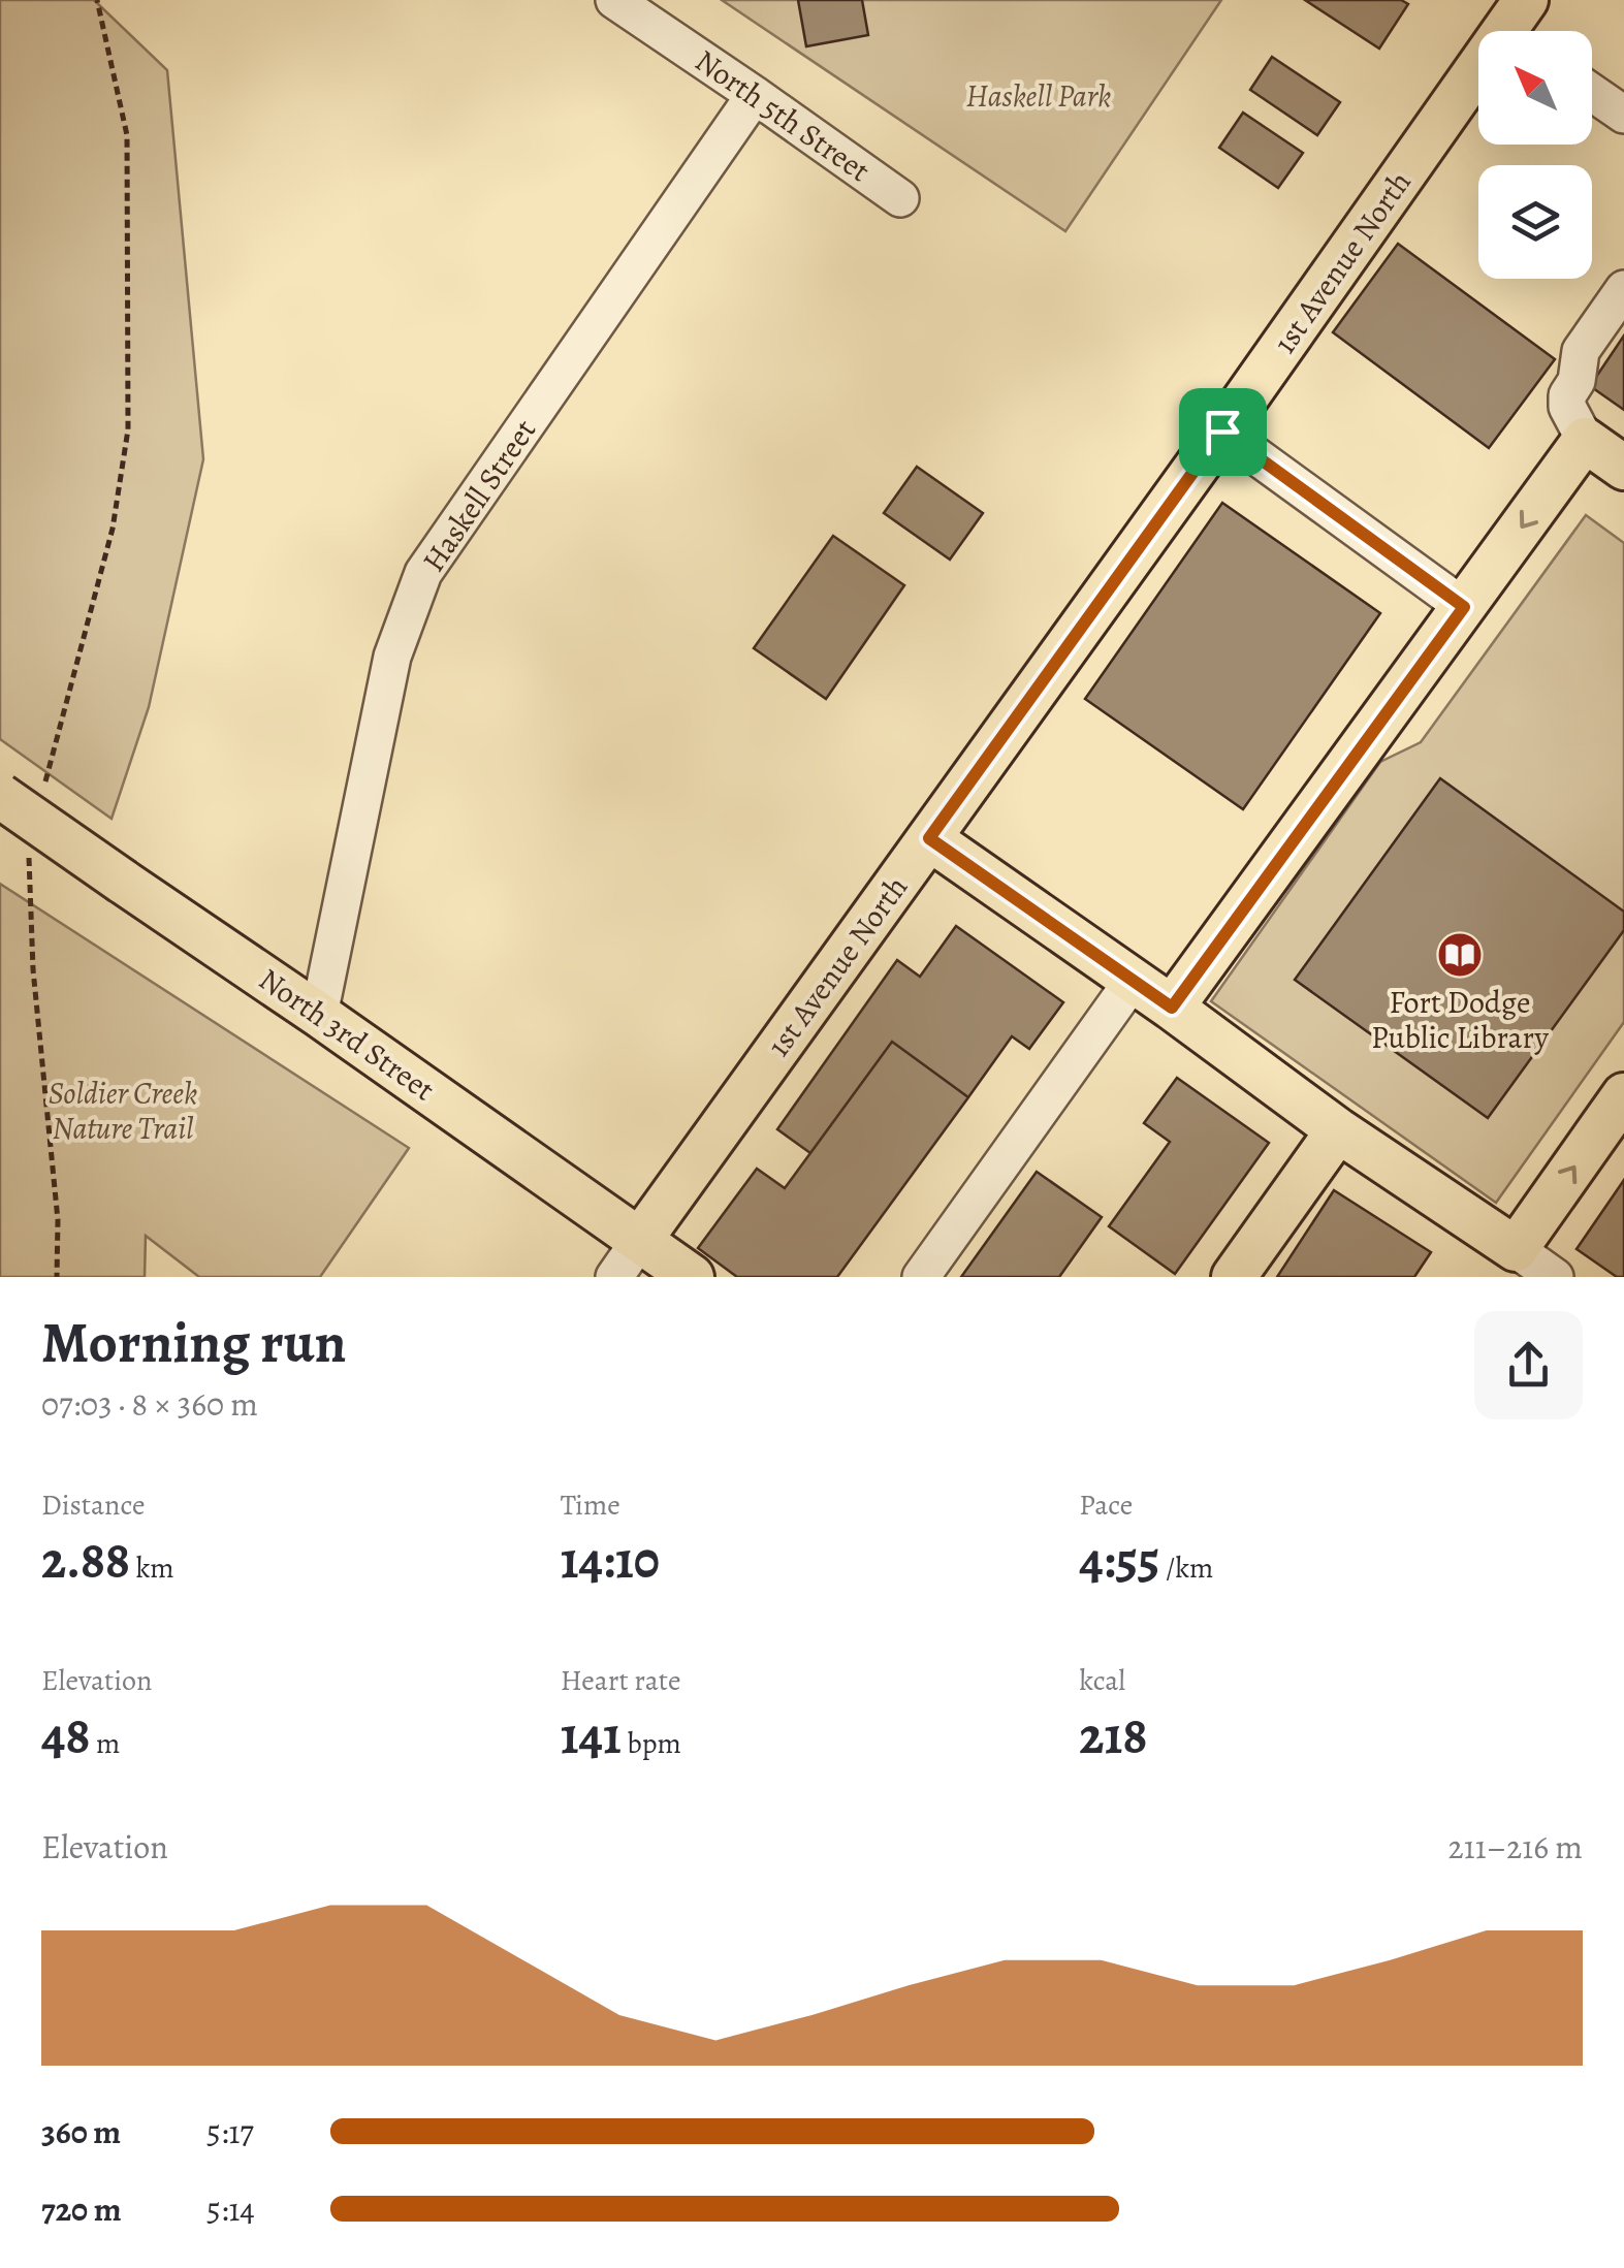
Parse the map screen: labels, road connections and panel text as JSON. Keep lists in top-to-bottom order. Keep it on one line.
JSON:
{"streets":{"main road":["1st Avenue North","North 3rd Street"],"street":["North 5th Street","Haskell Street"]},"crossings":[["North 5th Street","Haskell Street"],["1st Avenue North","North 3rd Street"],["Haskell Street","North 3rd Street"]],"parks":["Haskell Park","Soldier Creek Nature Trail"],"places":{"library":["Fort Dodge Public Library"]},"north":"top left","page":{"heading":["Morning run","07:03 · 8 × 360 m"],"stats":[["Distance","2.88 km"],["Time","14:10"],["Pace","4:55 /km"],["Elevation","48 m"],["Heart rate","141 bpm"],["kcal","218"]],"chart":["Elevation","211–216 m"],"list":[{"name":"360 m","note":"5:17"},{"name":"720 m","note":"5:14"}]}}
